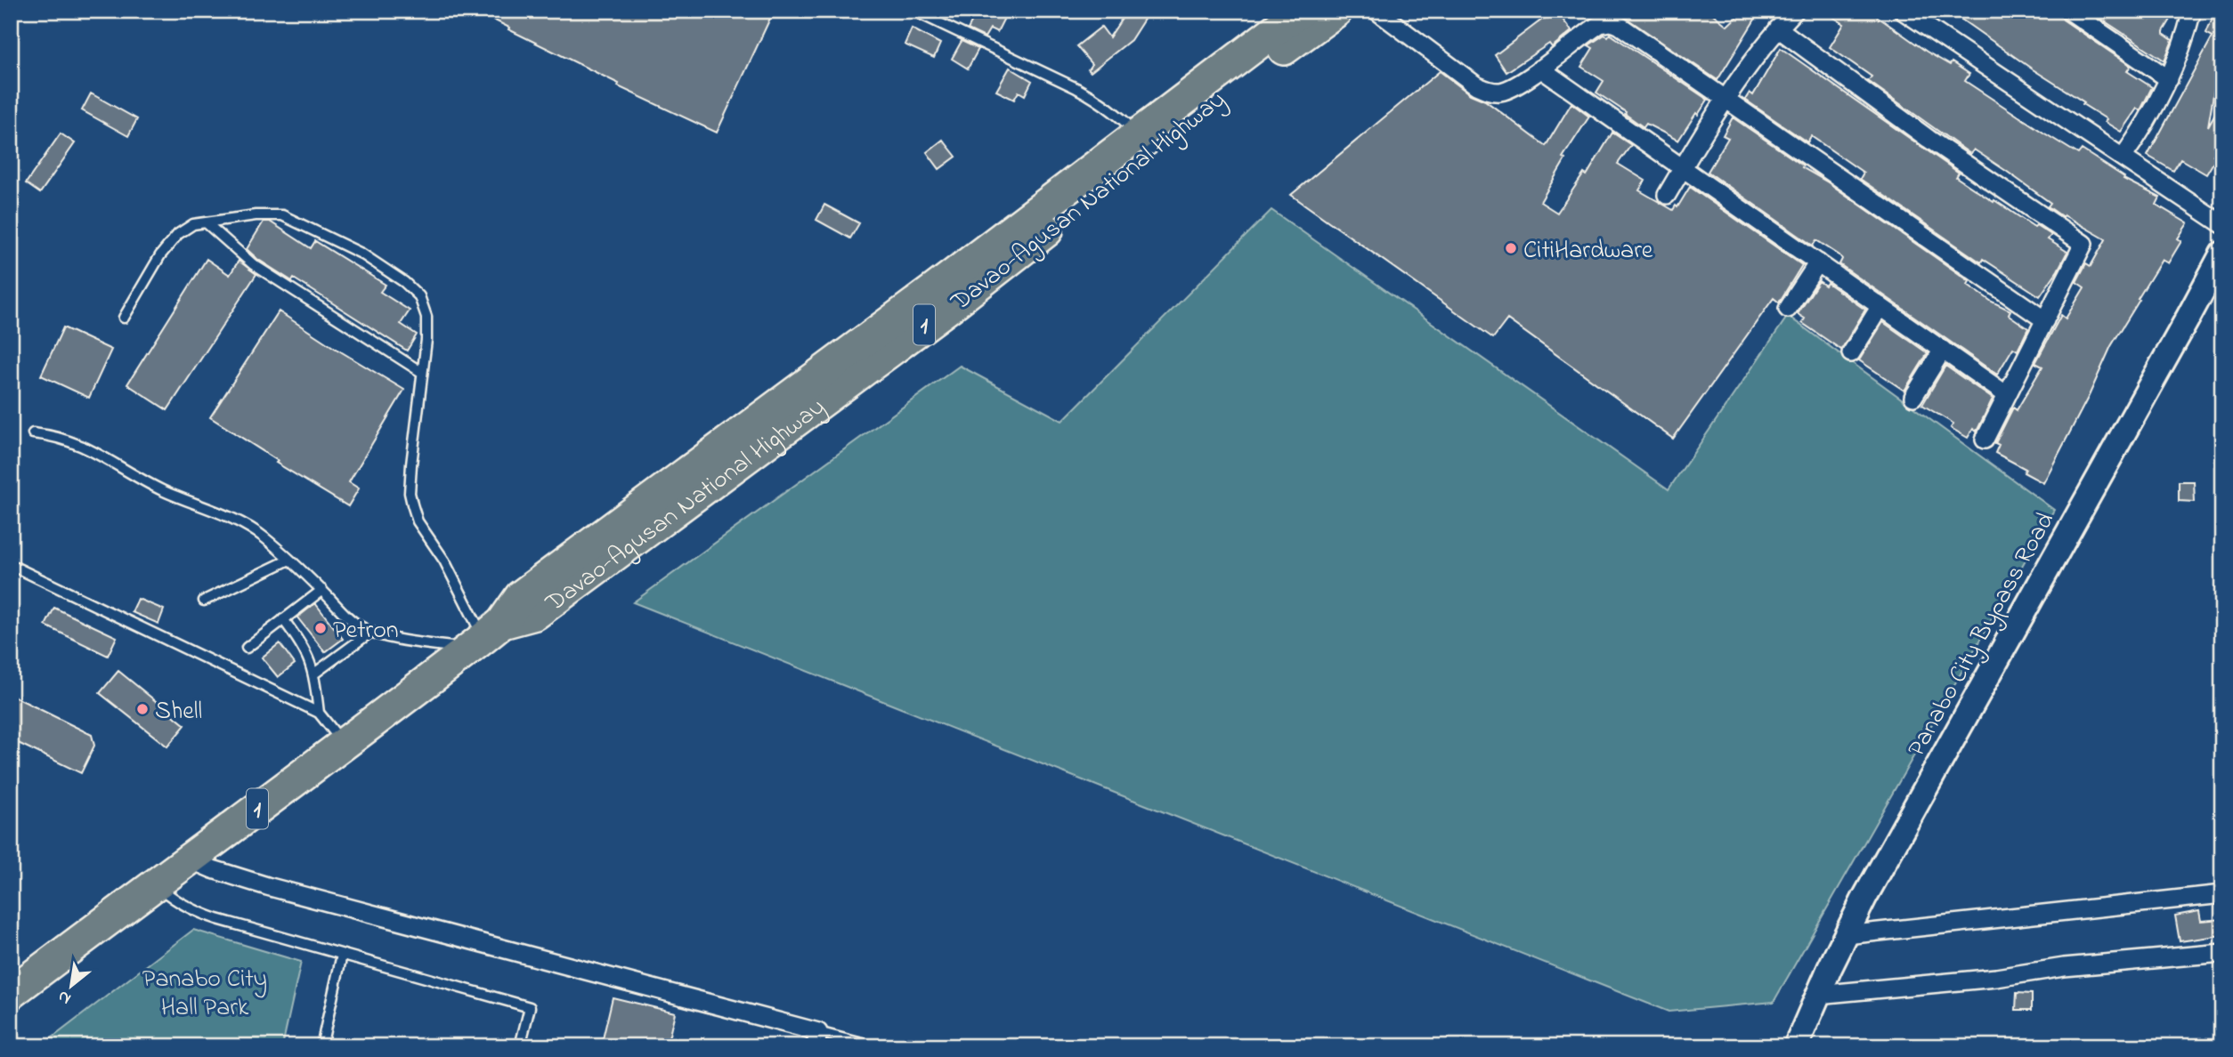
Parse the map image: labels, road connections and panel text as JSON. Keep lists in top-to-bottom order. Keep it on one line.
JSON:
{"streets":{"highway":["Davao-Agusan National Highway","1"],"main road":["Panabo City Bypass Road"]},"parks":["Panabo City Hall Park"],"places":["CitiHardware","Petron","Shell"],"north":"bottom left"}
